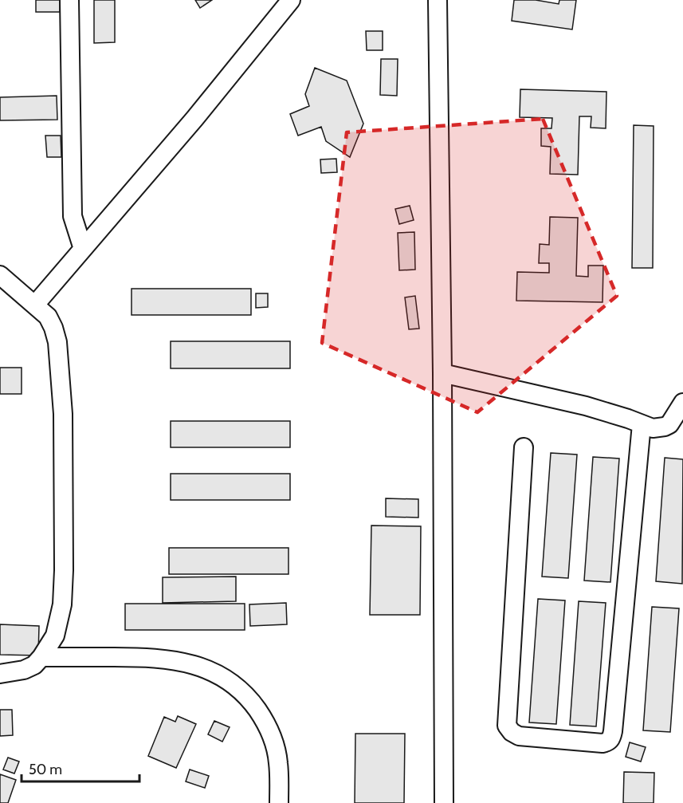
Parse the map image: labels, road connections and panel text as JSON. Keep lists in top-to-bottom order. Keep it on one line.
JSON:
{"scale_bar":"50 m"}
